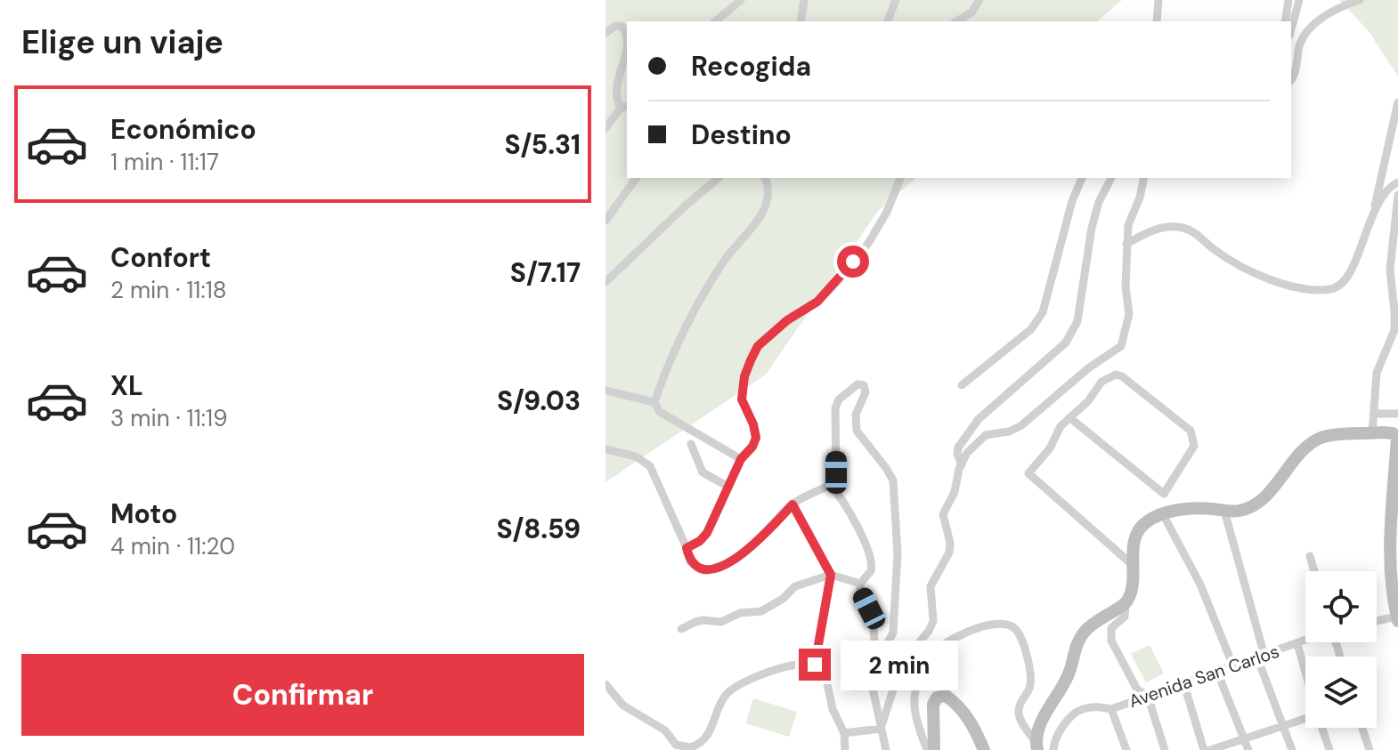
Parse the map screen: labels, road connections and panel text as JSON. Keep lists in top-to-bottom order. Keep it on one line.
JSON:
{"streets":{"street":["Avenida San Carlos"]},"page":{"heading":"Elige un viaje","banner":["Recogida","Destino"],"list":[{"name":"Económico","note":"1 min · 11:17","value":"S/5.31"},{"name":"Confort","note":"2 min · 11:18","value":"S/7.17"},{"name":"XL","note":"3 min · 11:19","value":"S/9.03"},{"name":"Moto","note":"4 min · 11:20","value":"S/8.59"}],"buttons":"Confirmar","bubble":"2 min"}}
